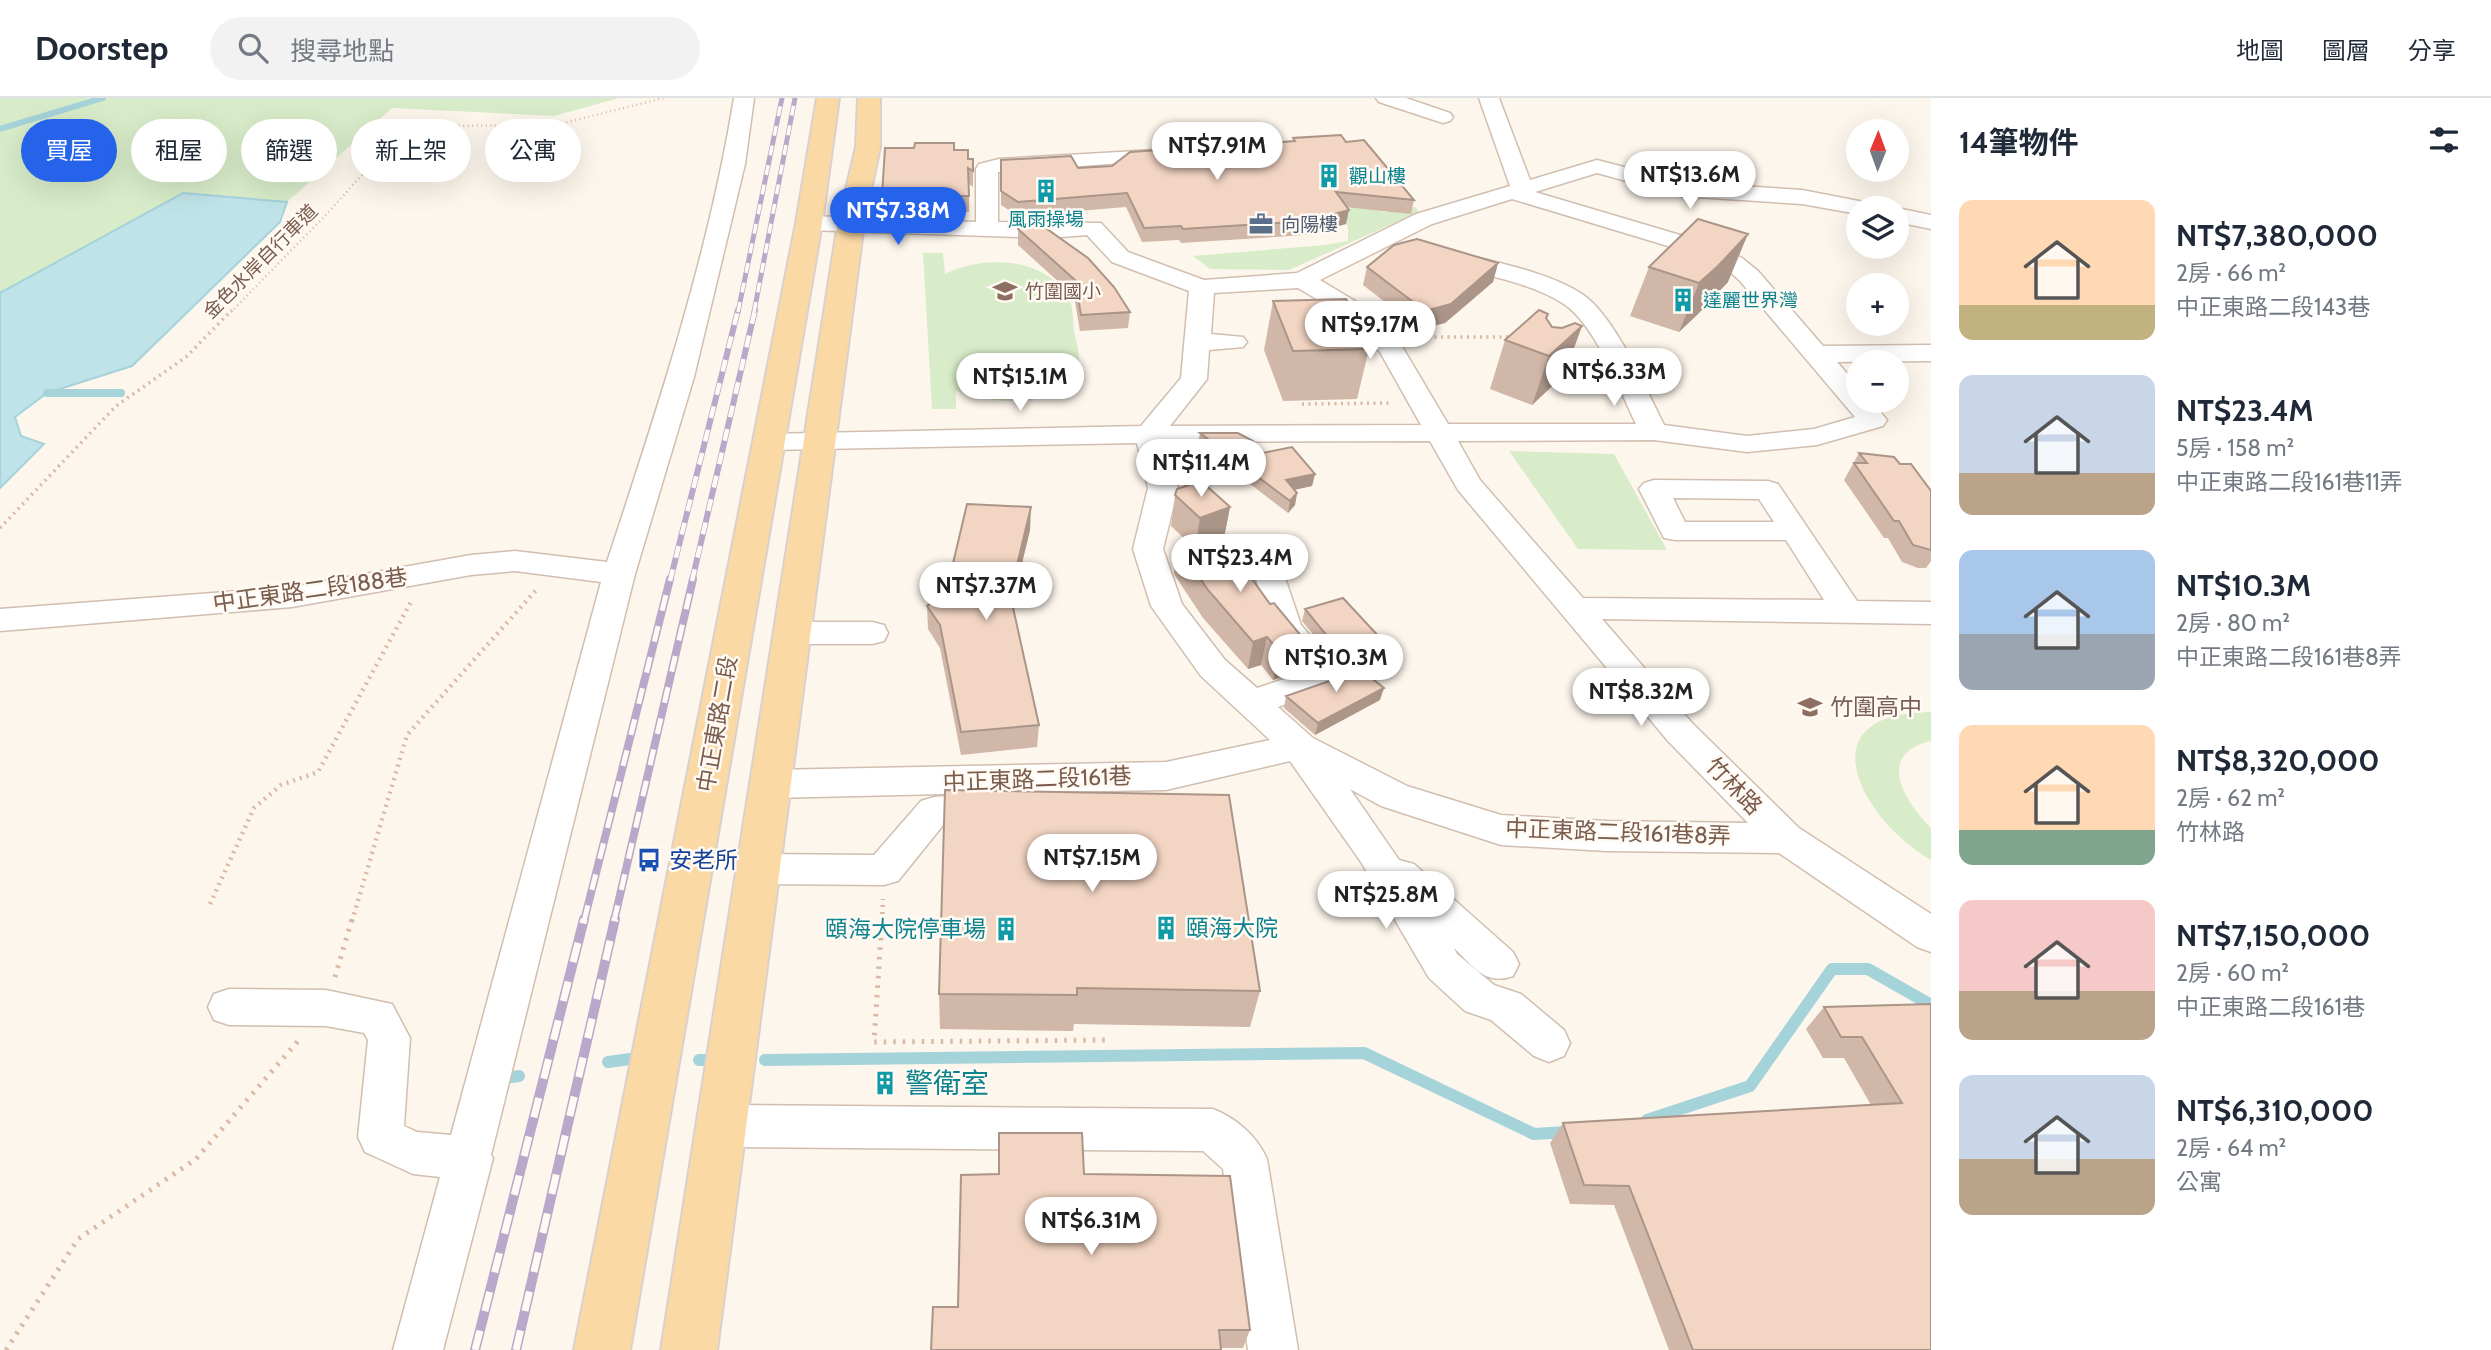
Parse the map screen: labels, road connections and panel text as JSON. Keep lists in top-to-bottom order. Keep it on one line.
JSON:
{"streets":{"main road":["中正東路二段"],"street":["中正東路二段188巷","中正東路二段161巷","竹林路","中正東路二段161巷8弄"],"path":["金色水岸自行車道"]},"crossings":[["中正東路二段161巷","中正東路二段161巷8弄"],["竹林路","中正東路二段161巷8弄"]],"places":{"building":["觀山樓","風雨操場","達麗世界灣","頤海大院","頤海大院停車場","警衛室"],"office":["向陽樓"],"school or university":["竹圍國小","竹圍高中"],"bus stop":["安老所"]},"north":"top","page":{"header":"Doorstep","search":"搜尋地點","nav":["地圖","圖層","分享"],"heading":"14筆物件","map_buttons":["+","−"],"chip":["買屋","租屋","篩選","新上架","公寓"],"price":["NT$7.91M","NT$13.6M","NT$7.38M","NT$9.17M","NT$6.33M","NT$15.1M","NT$11.4M","NT$23.4M","NT$7.37M","NT$10.3M","NT$8.32M","NT$7.15M","NT$25.8M","NT$6.31M"],"list":[{"name":"NT$7,380,000","note":"2房 · 66 m² · 中正東路二段143巷"},{"name":"NT$23.4M","note":"5房 · 158 m² · 中正東路二段161巷11弄"},{"name":"NT$10.3M","note":"2房 · 80 m² · 中正東路二段161巷8弄"},{"name":"NT$8,320,000","note":"2房 · 62 m² · 竹林路"},{"name":"NT$7,150,000","note":"2房 · 60 m² · 中正東路二段161巷"},{"name":"NT$6,310,000","note":"2房 · 64 m² · 公寓"}]}}
